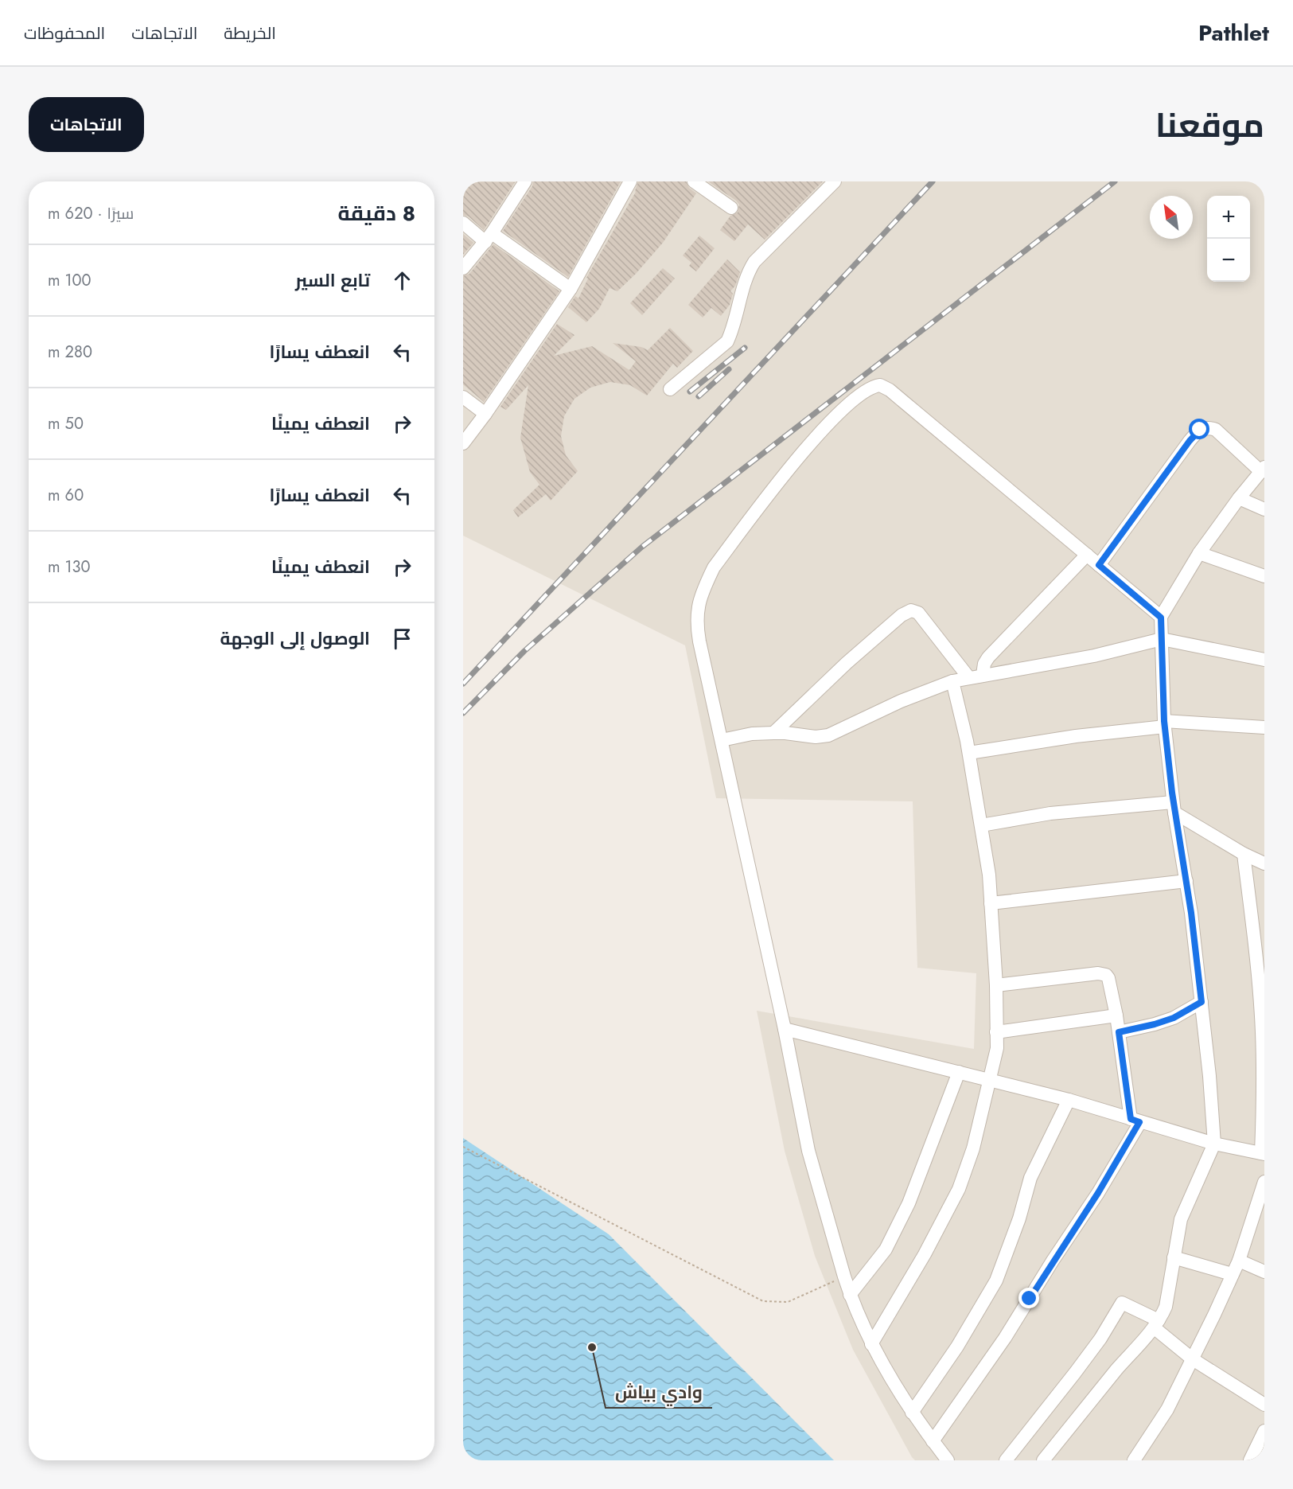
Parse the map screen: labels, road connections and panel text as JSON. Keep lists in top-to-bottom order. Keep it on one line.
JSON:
{"places":["وادي بياش"],"north":"top left","page":{"header":"Pathlet","nav":["الخريطة","الاتجاهات","المحفوظات"],"title":"موقعنا","buttons":"الاتجاهات","heading":["8 دقيقة","سيرًا · 620 m"],"map_buttons":["+","−"],"list":[["تابع السير","100 m"],["انعطف يسارًا","280 m"],["انعطف يمينًا","50 m"],["انعطف يسارًا","60 m"],["انعطف يمينًا","130 m"],"الوصول إلى الوجهة"]}}
